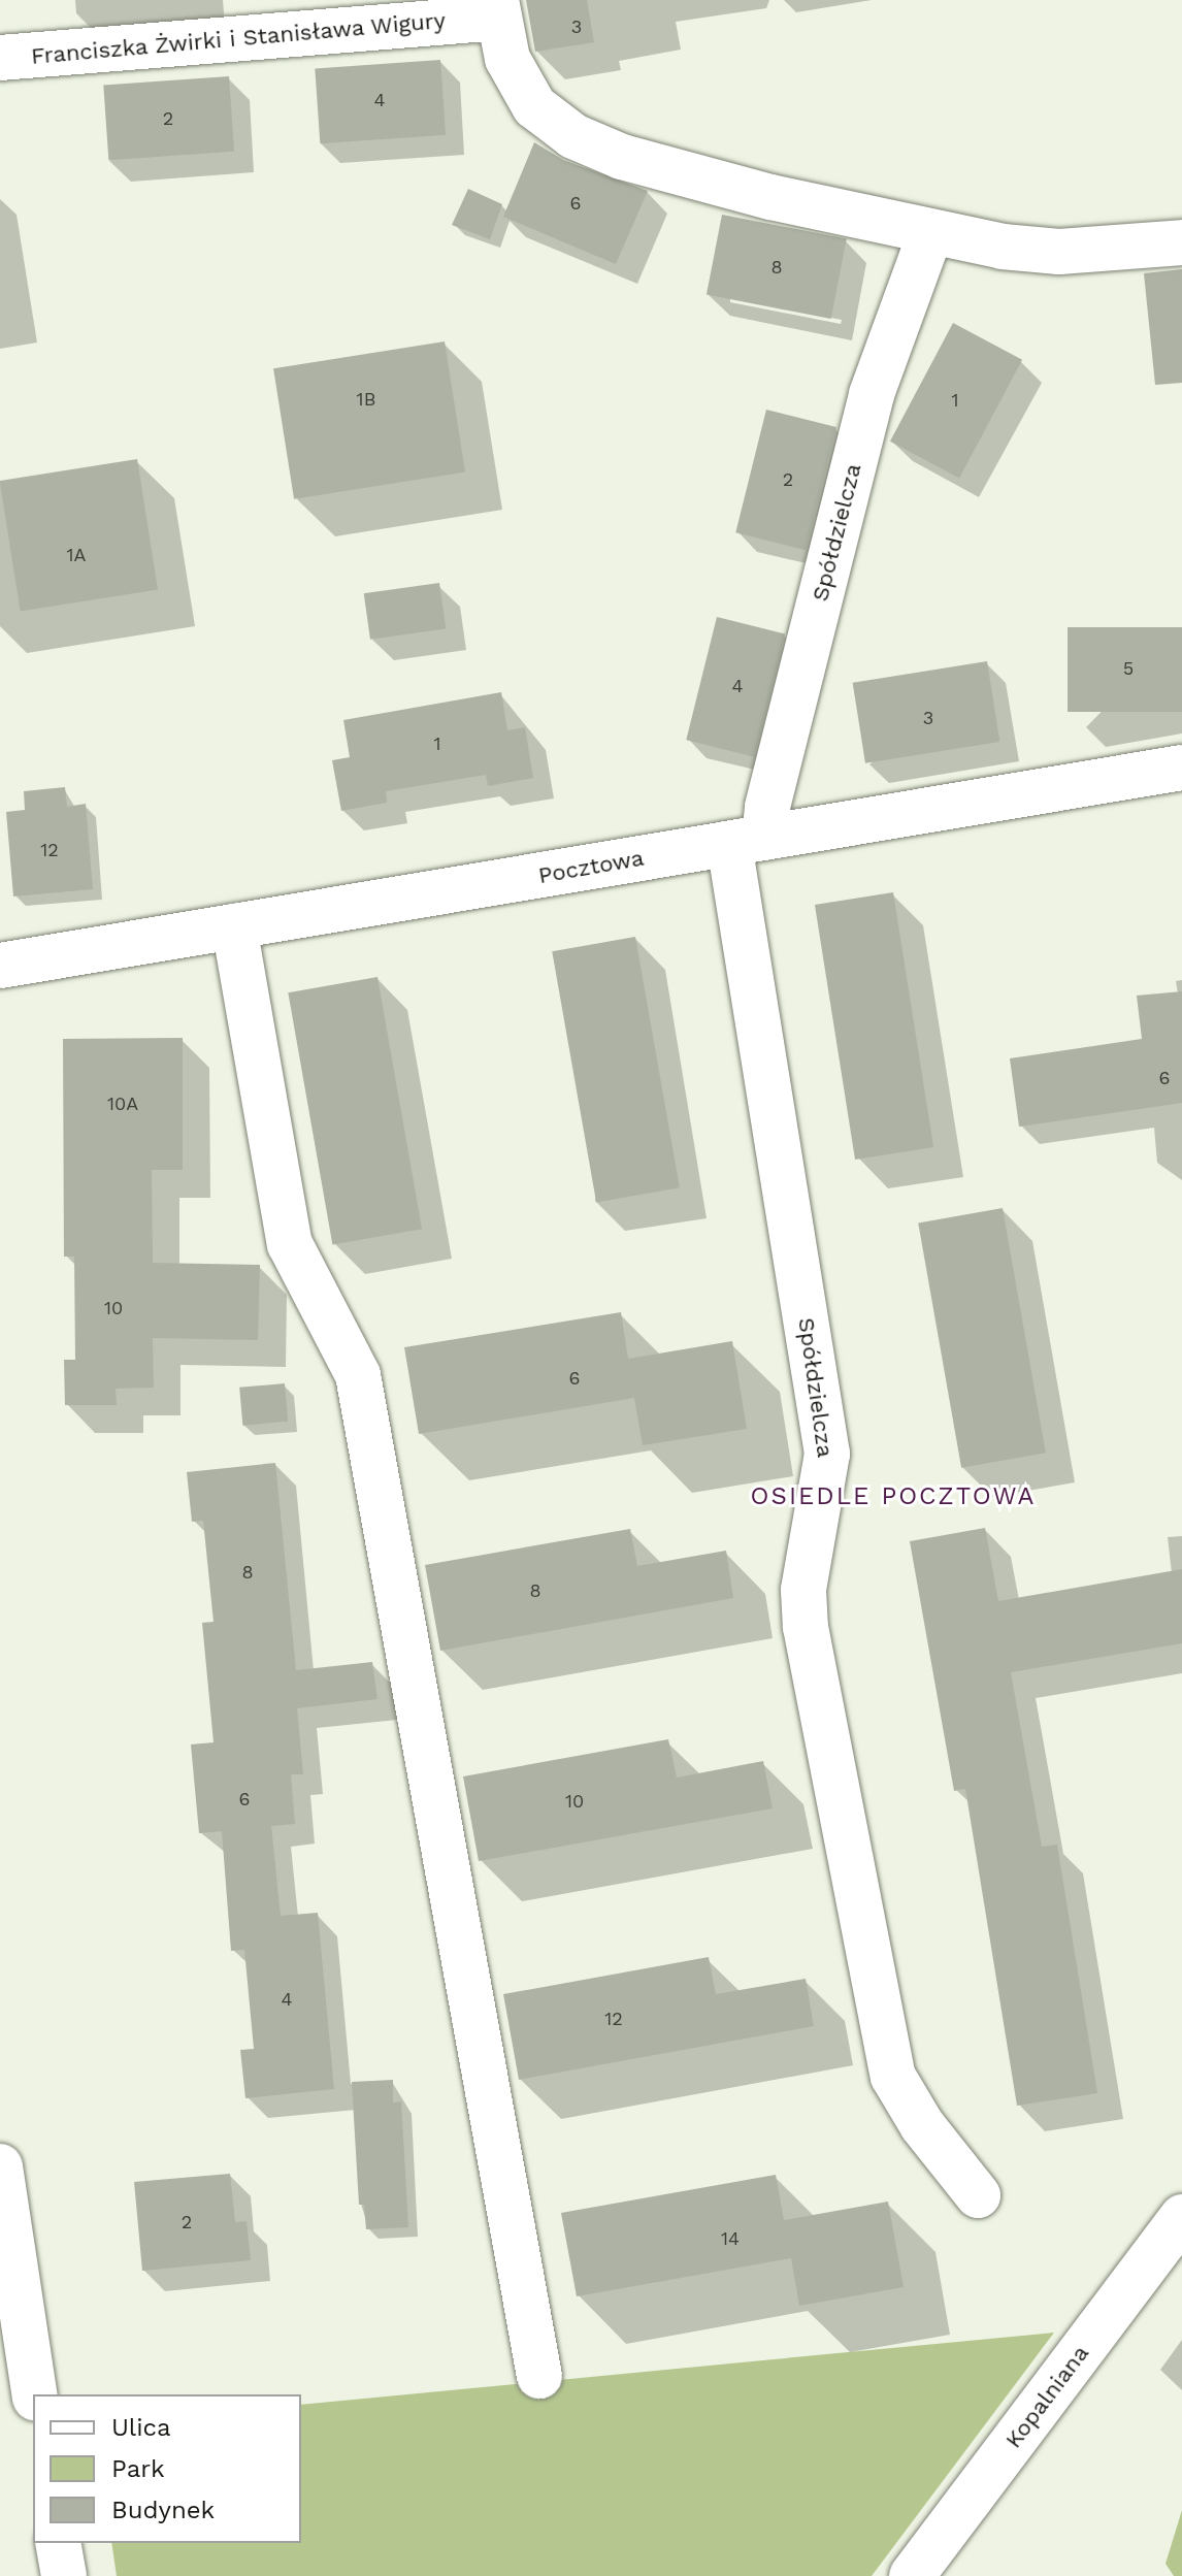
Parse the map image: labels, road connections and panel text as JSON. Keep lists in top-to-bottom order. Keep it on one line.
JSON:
{"streets":{"street":["Franciszka Żwirki i Stanisława Wigury","Spółdzielcza","Pocztowa","Kopalniana"]},"crossings":[["Franciszka Żwirki i Stanisława Wigury","Spółdzielcza"],["Spółdzielcza","Pocztowa"]],"districts":["OSIEDLE POCZTOWA"],"house_numbers":["3","4","2","6","8","1B","1","2","1A","5","4","3","1","12","6","10A","10","6","8","8","6","10","4","12","2","14"],"legend":["Ulica","Park","Budynek"]}
